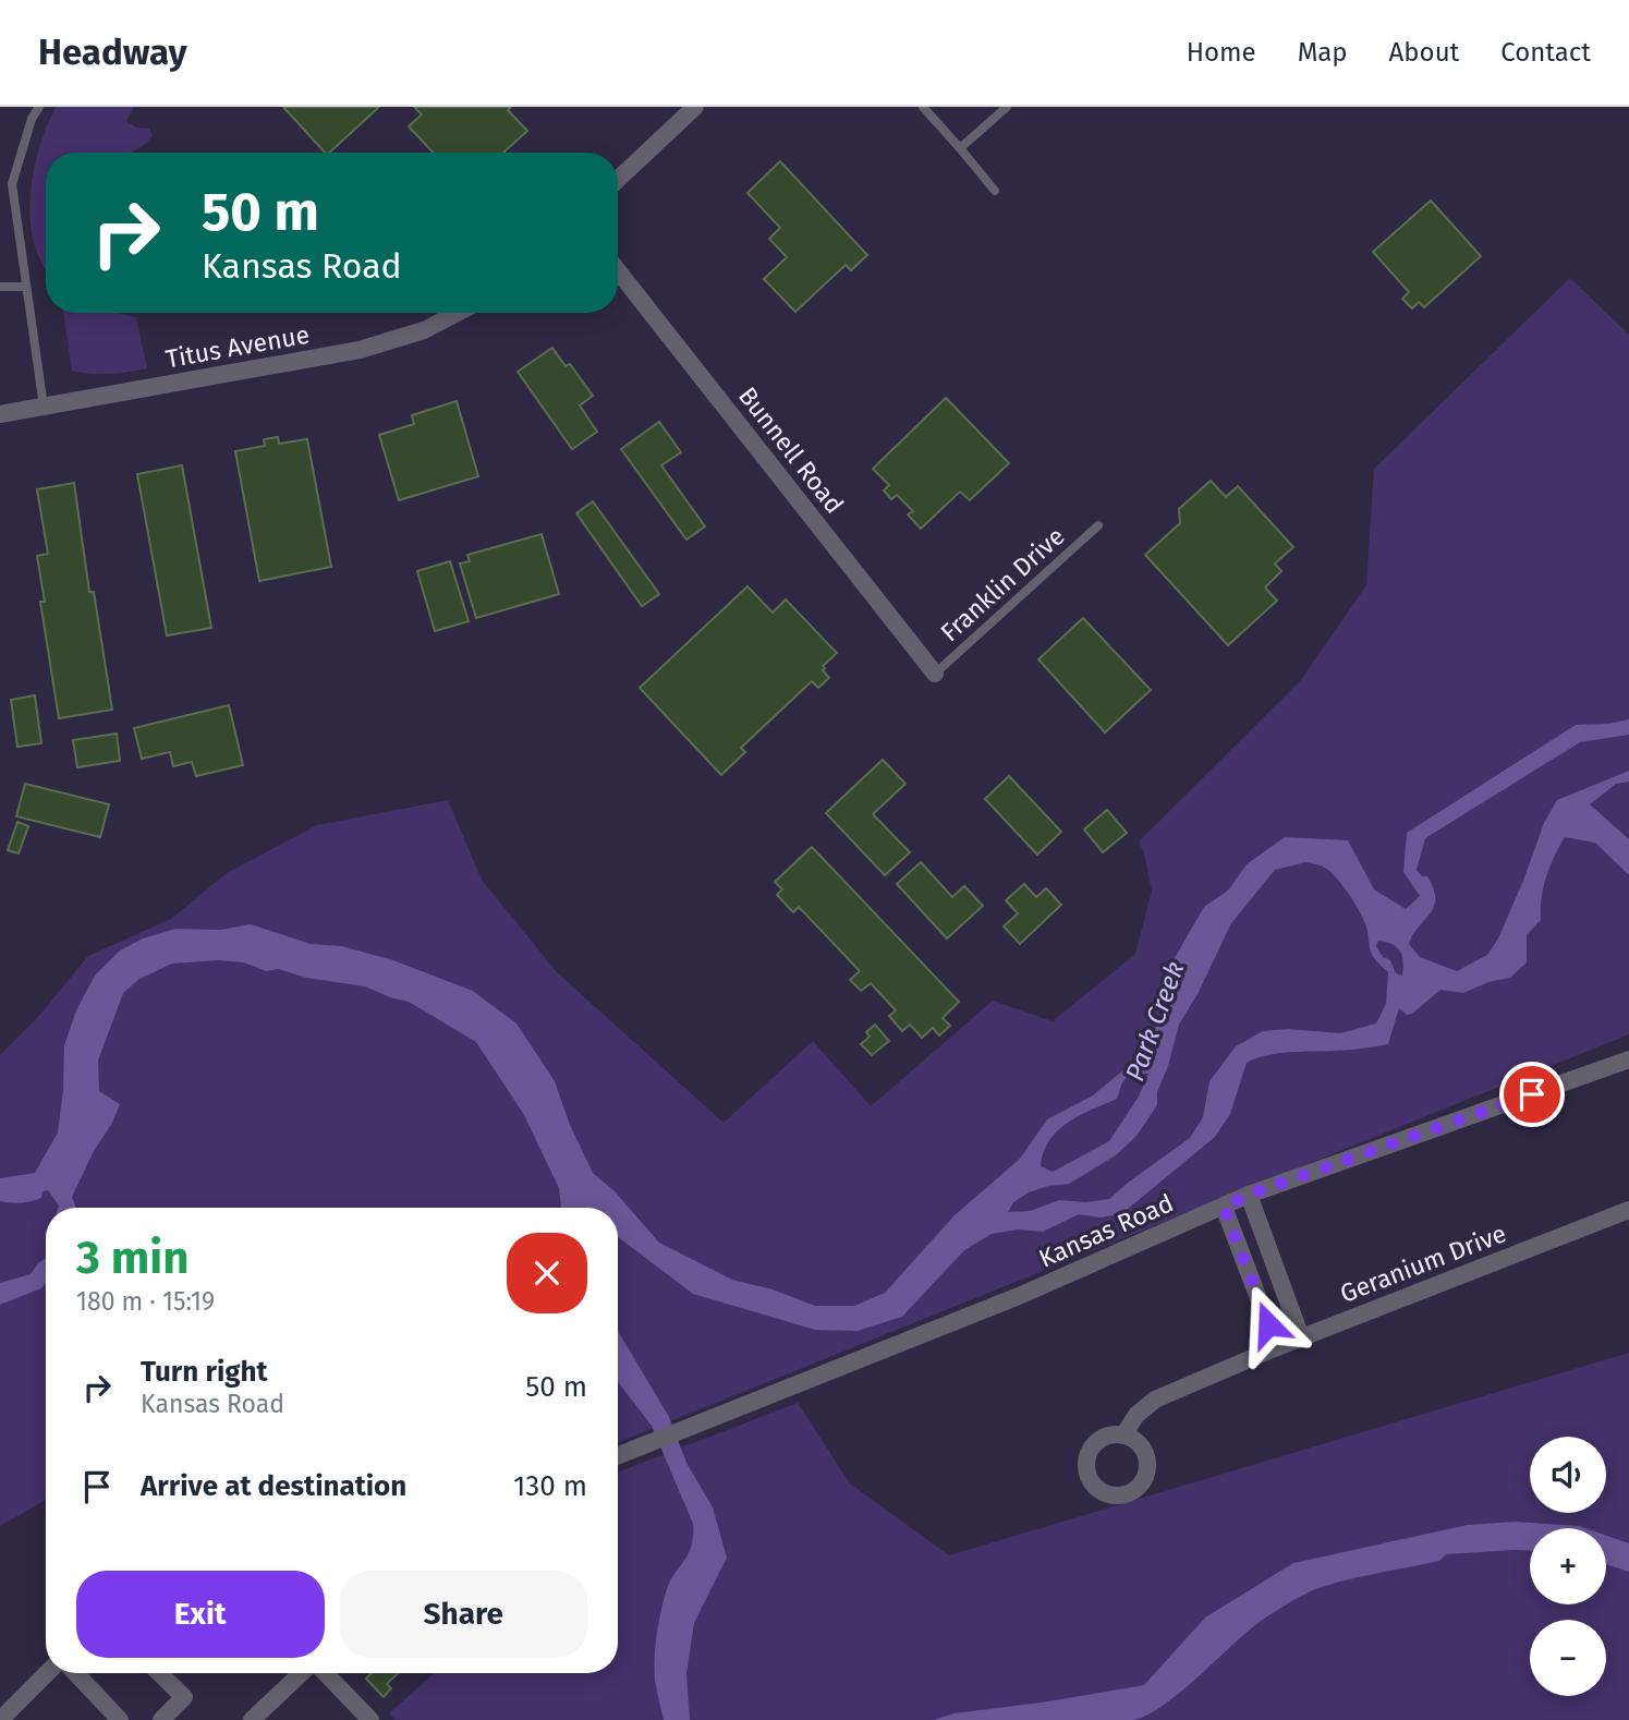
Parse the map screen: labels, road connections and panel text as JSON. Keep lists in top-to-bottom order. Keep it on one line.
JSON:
{"streets":{"street":["Titus Avenue","Bunnell Road","Kansas Road","Geranium Drive"],"lane":["Franklin Drive"]},"crossings":[["Bunnell Road","Franklin Drive"]],"water":["Park Creek"],"page":{"header":"Headway","nav":["Home","Map","About","Contact"],"turn":["50 m","Kansas Road"],"heading":["3 min","180 m · 15:19"],"list":[{"name":"Turn right","note":"Kansas Road","value":"50 m"},{"name":"Arrive at destination","value":"130 m"}],"map_buttons":["+","−"],"buttons":["Exit","Share"]}}
